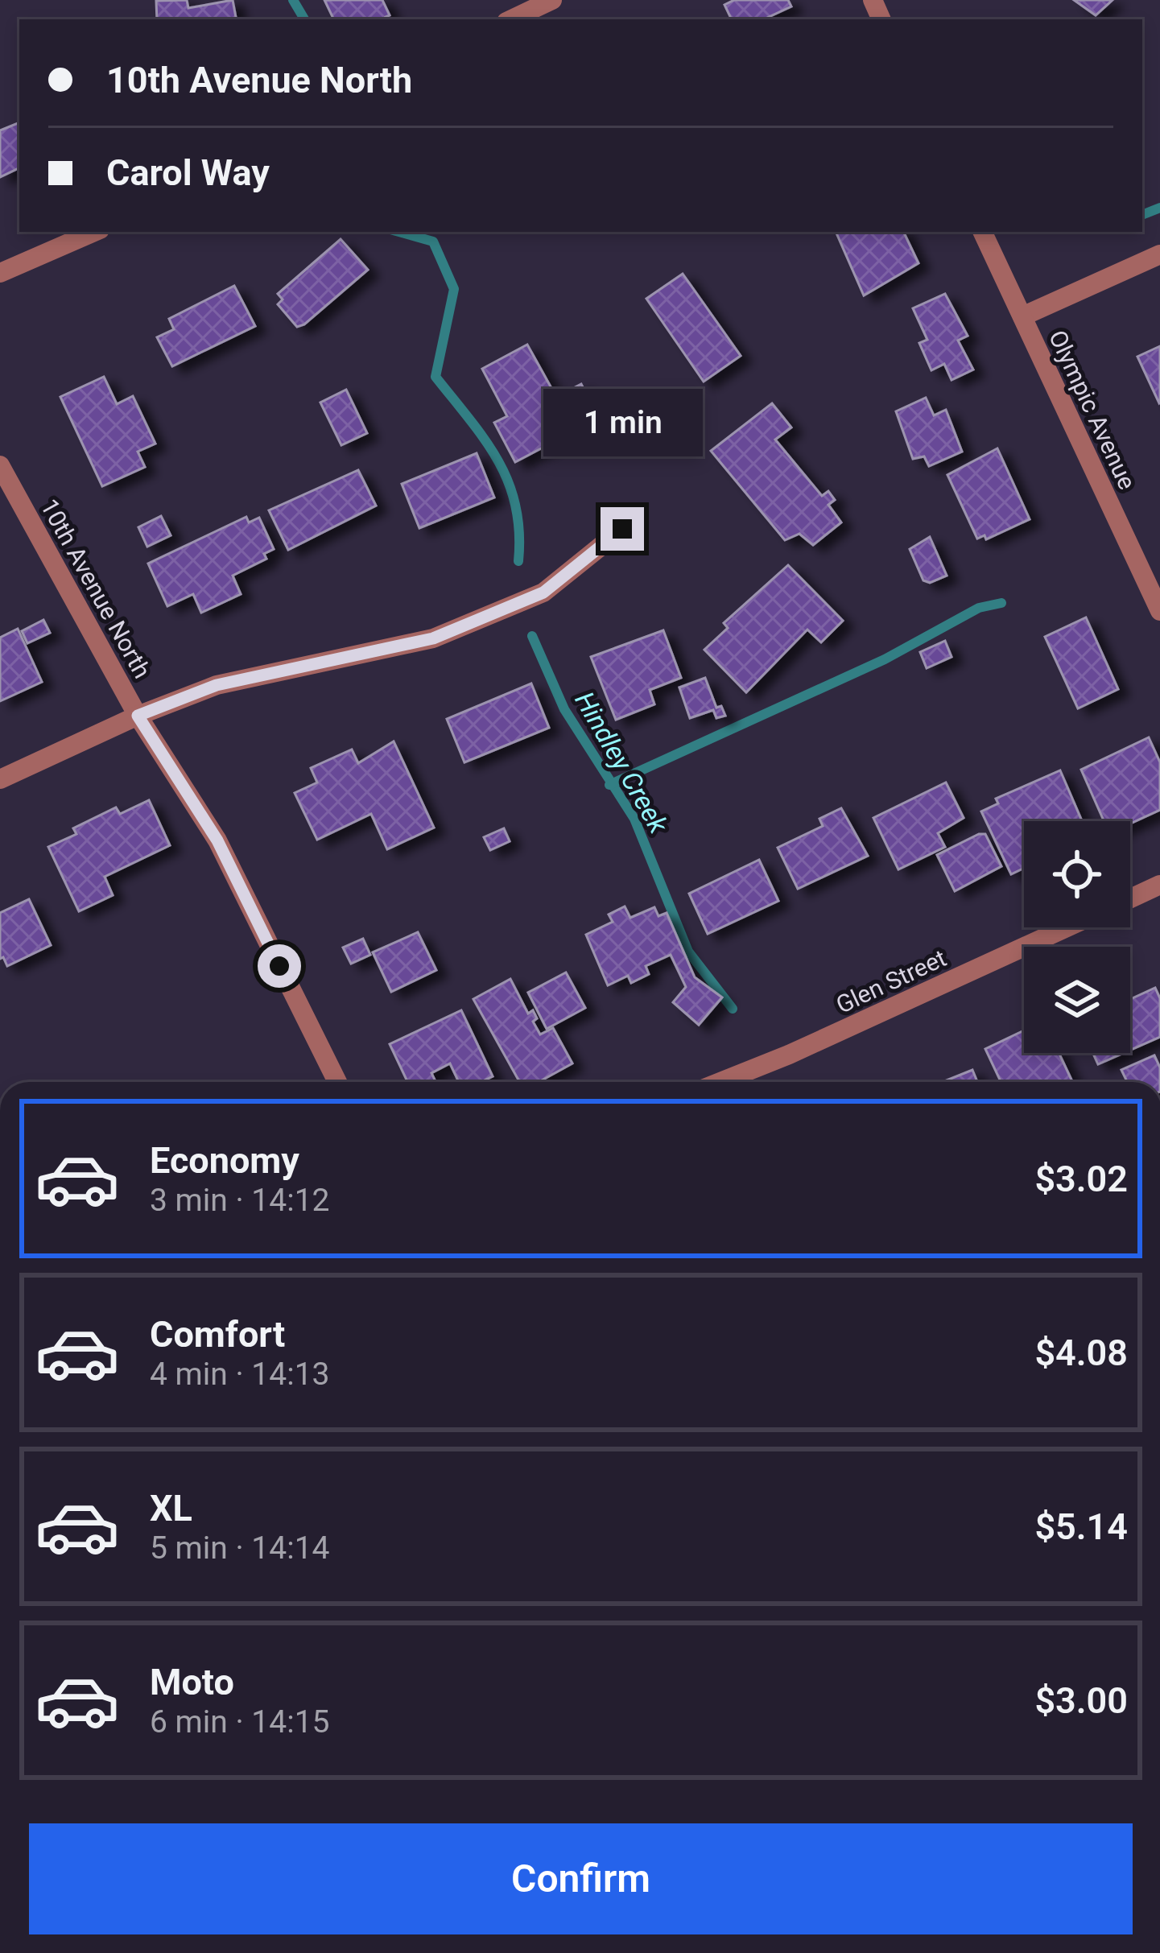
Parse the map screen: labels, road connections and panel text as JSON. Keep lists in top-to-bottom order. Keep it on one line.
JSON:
{"streets":{"street":["Olympic Avenue","10th Avenue North","Glen Street"]},"water":["Hindley Creek"],"page":{"banner":["10th Avenue North","Carol Way"],"bubble":"1 min","list":[{"name":"Economy","note":"3 min · 14:12","value":"$3.02"},{"name":"Comfort","note":"4 min · 14:13","value":"$4.08"},{"name":"XL","note":"5 min · 14:14","value":"$5.14"},{"name":"Moto","note":"6 min · 14:15","value":"$3.00"}],"buttons":"Confirm"}}
